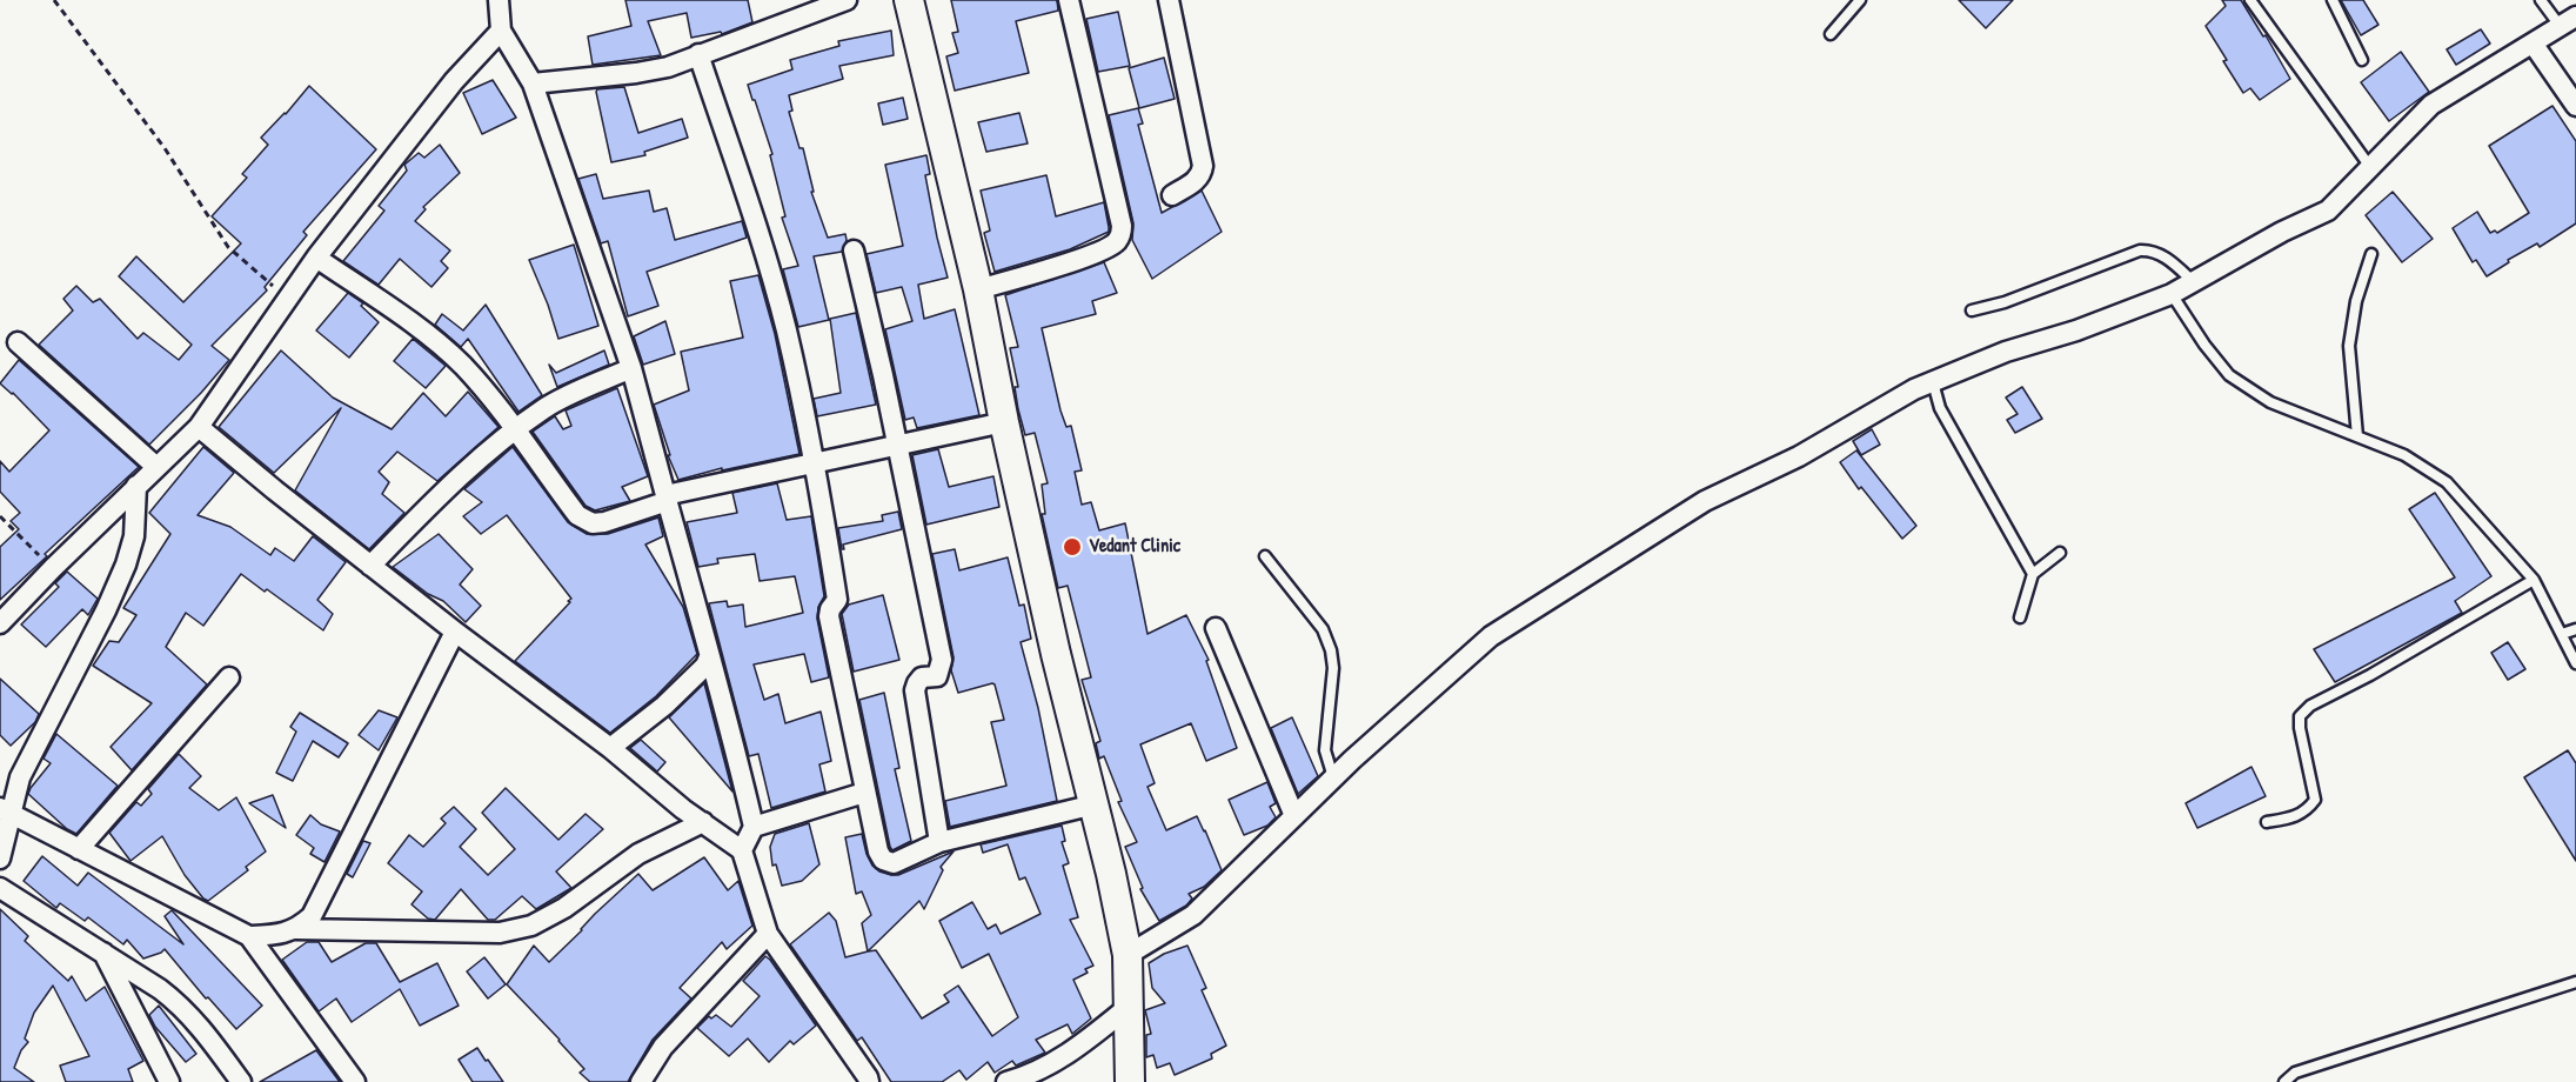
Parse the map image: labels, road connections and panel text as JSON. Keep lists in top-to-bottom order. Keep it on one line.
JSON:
{"places":["Vedant Clinic"]}
